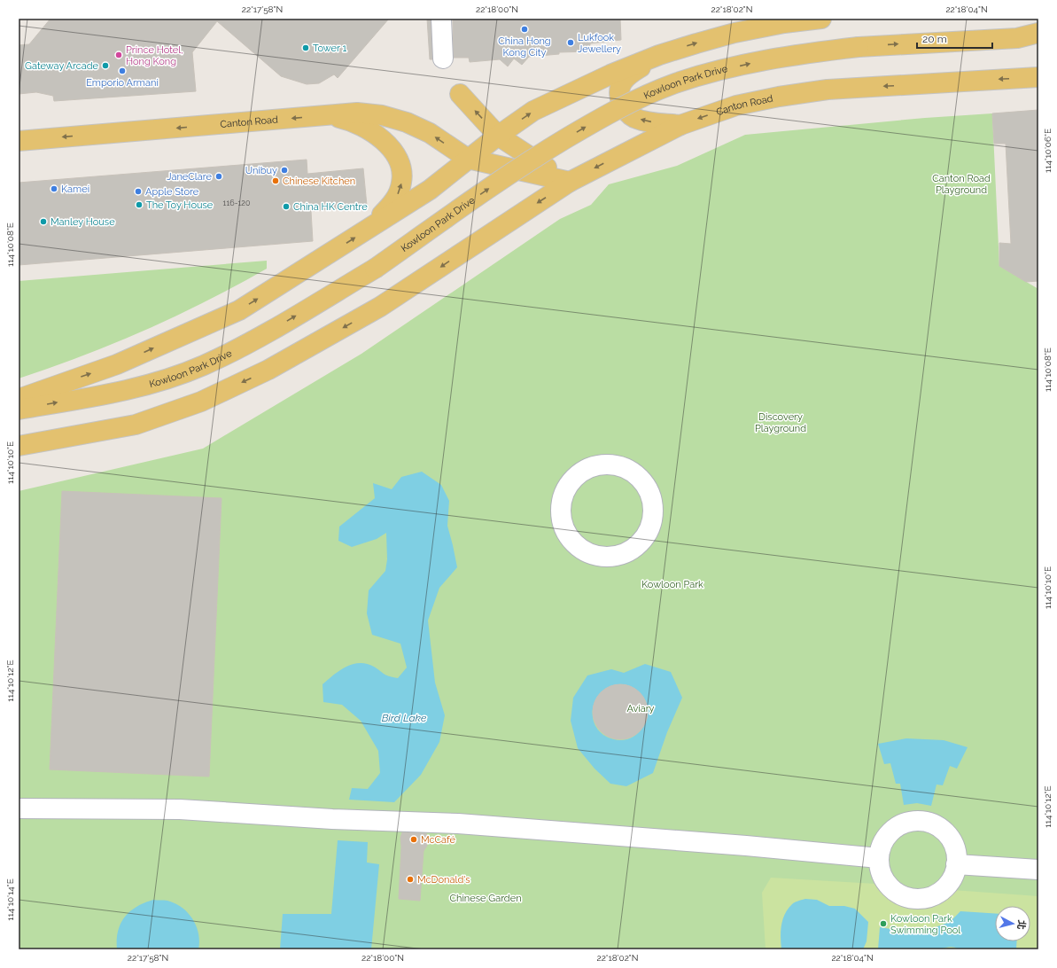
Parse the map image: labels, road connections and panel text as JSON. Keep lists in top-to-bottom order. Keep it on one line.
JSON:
{"streets":{"main road":["Kowloon Park Drive","Canton Road"]},"water":["Bird Lake"],"parks":["Canton Road Playground","Discovery Playground","Kowloon Park","Aviary","Chinese Garden"],"places":["China Hong Kong City","Lukfook Jewellery","Tower 1","Prince Hotel, Hong Kong","Gateway Arcade","Emporio Armani","Unibuy","JaneClare","Chinese Kitchen","Kamei","Apple Store","The Toy House","China HK Centre","Manley House","McCafé","McDonald's","Kowloon Park Swimming Pool"],"house_numbers":["116-120"],"scale_bar":"20 m","north":"right","coordinates":["22°17'58\"N","22°18'00\"N","22°18'02\"N","22°18'04\"N","114°10'06\"E","114°10'08\"E","114°10'10\"E","114°10'12\"E","114°10'14\"E"]}
